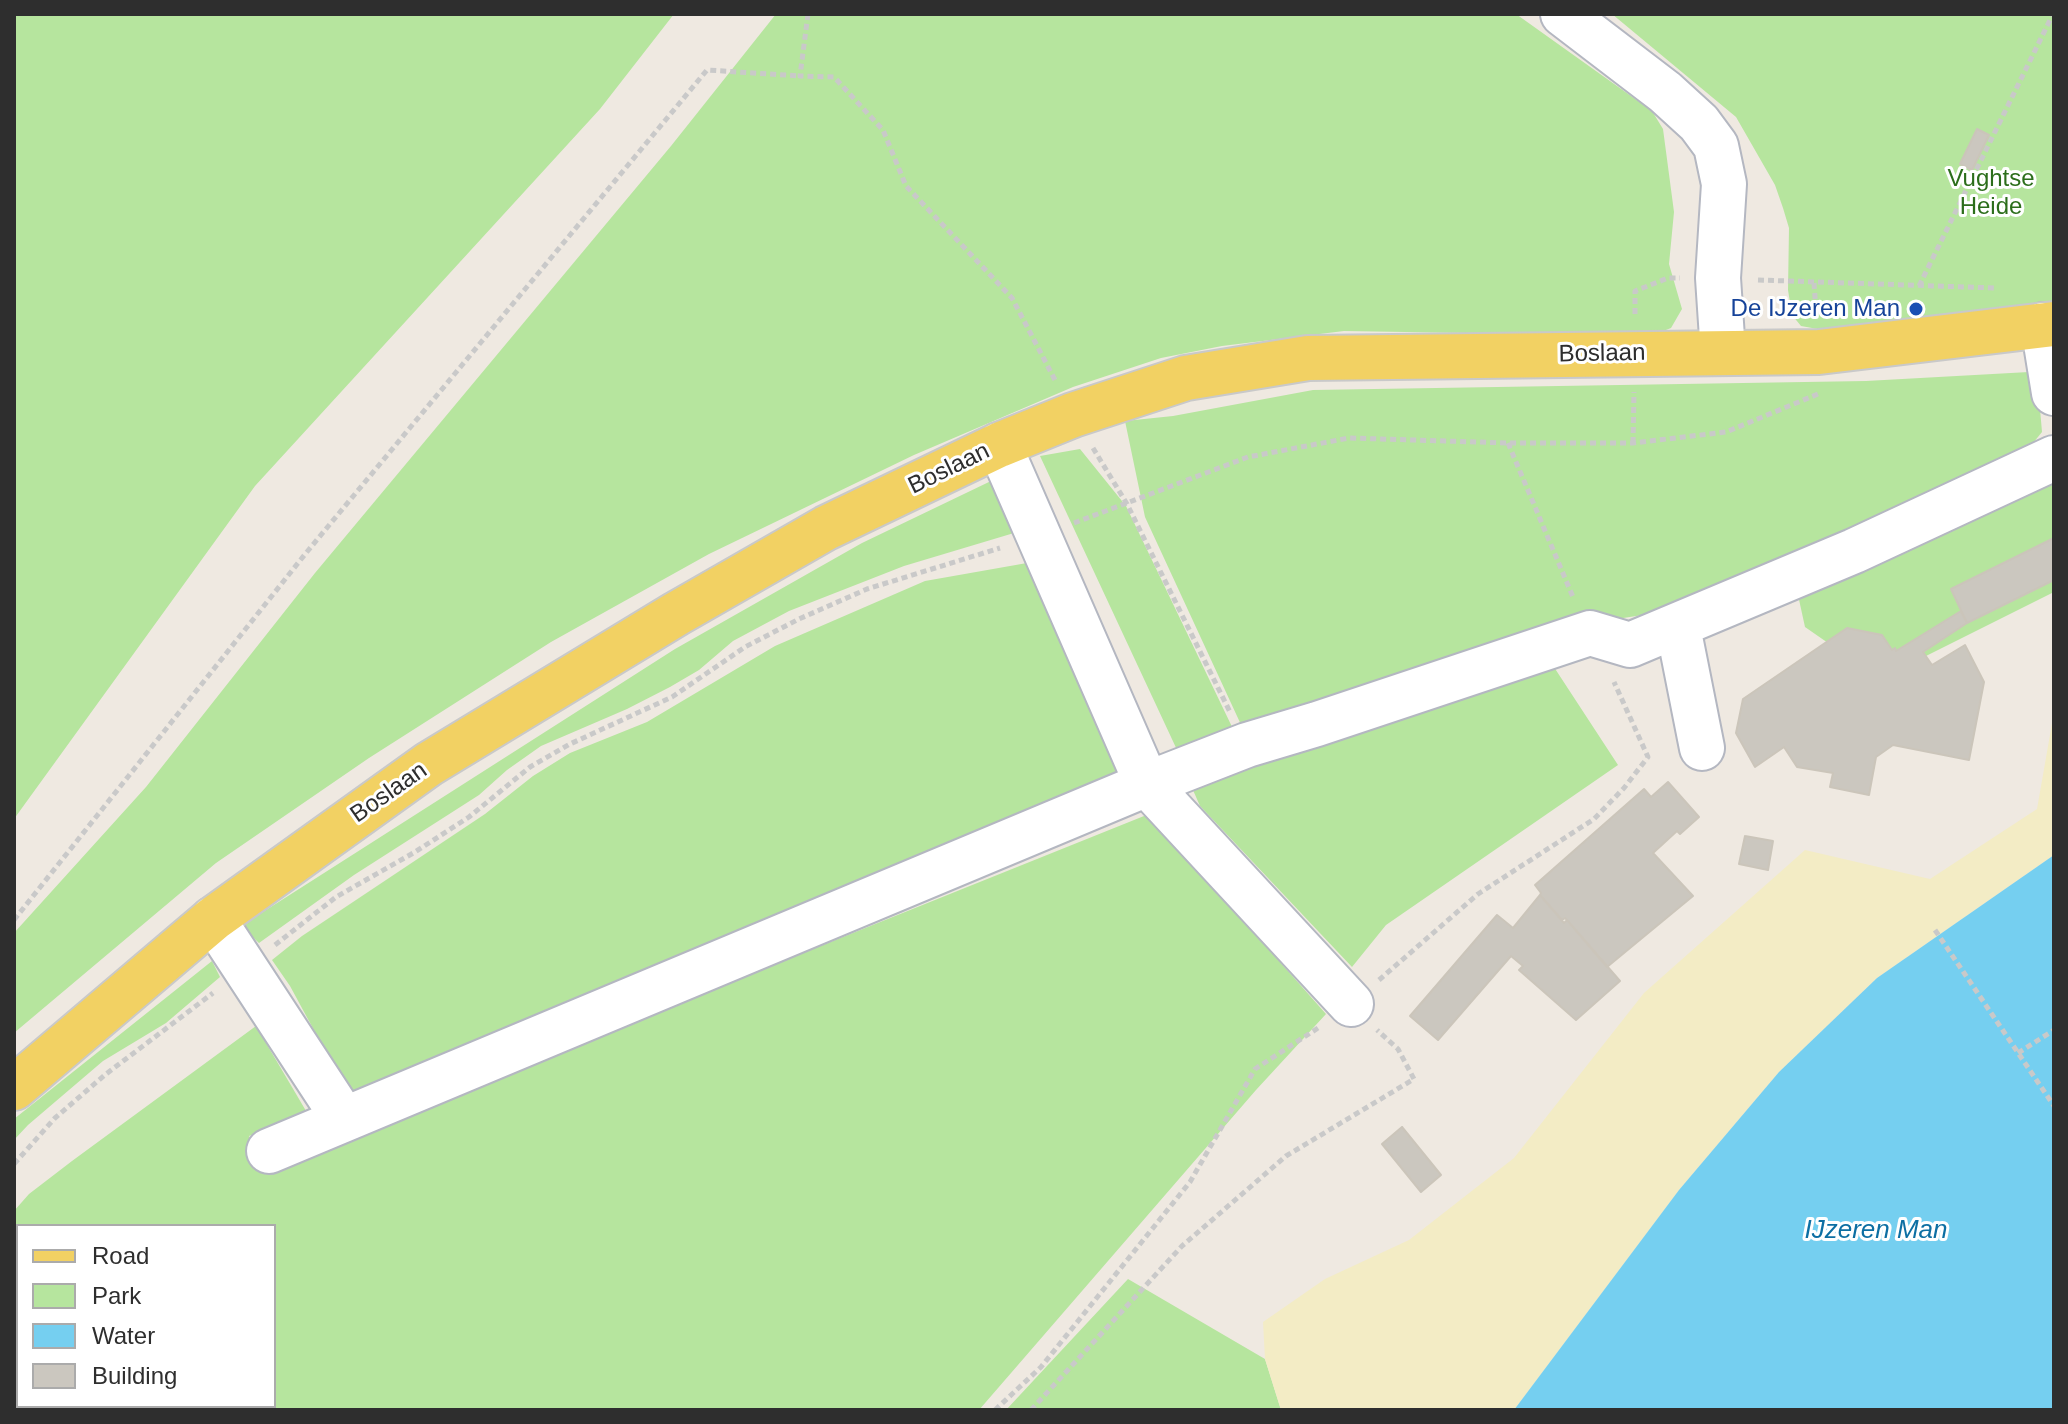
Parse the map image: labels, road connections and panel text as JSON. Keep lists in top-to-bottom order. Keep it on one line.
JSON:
{"streets":{"main road":["Boslaan"]},"water":["IJzeren Man"],"parks":["Vughtse Heide"],"places":["De IJzeren Man"],"legend":["Road","Park","Water","Building"]}
